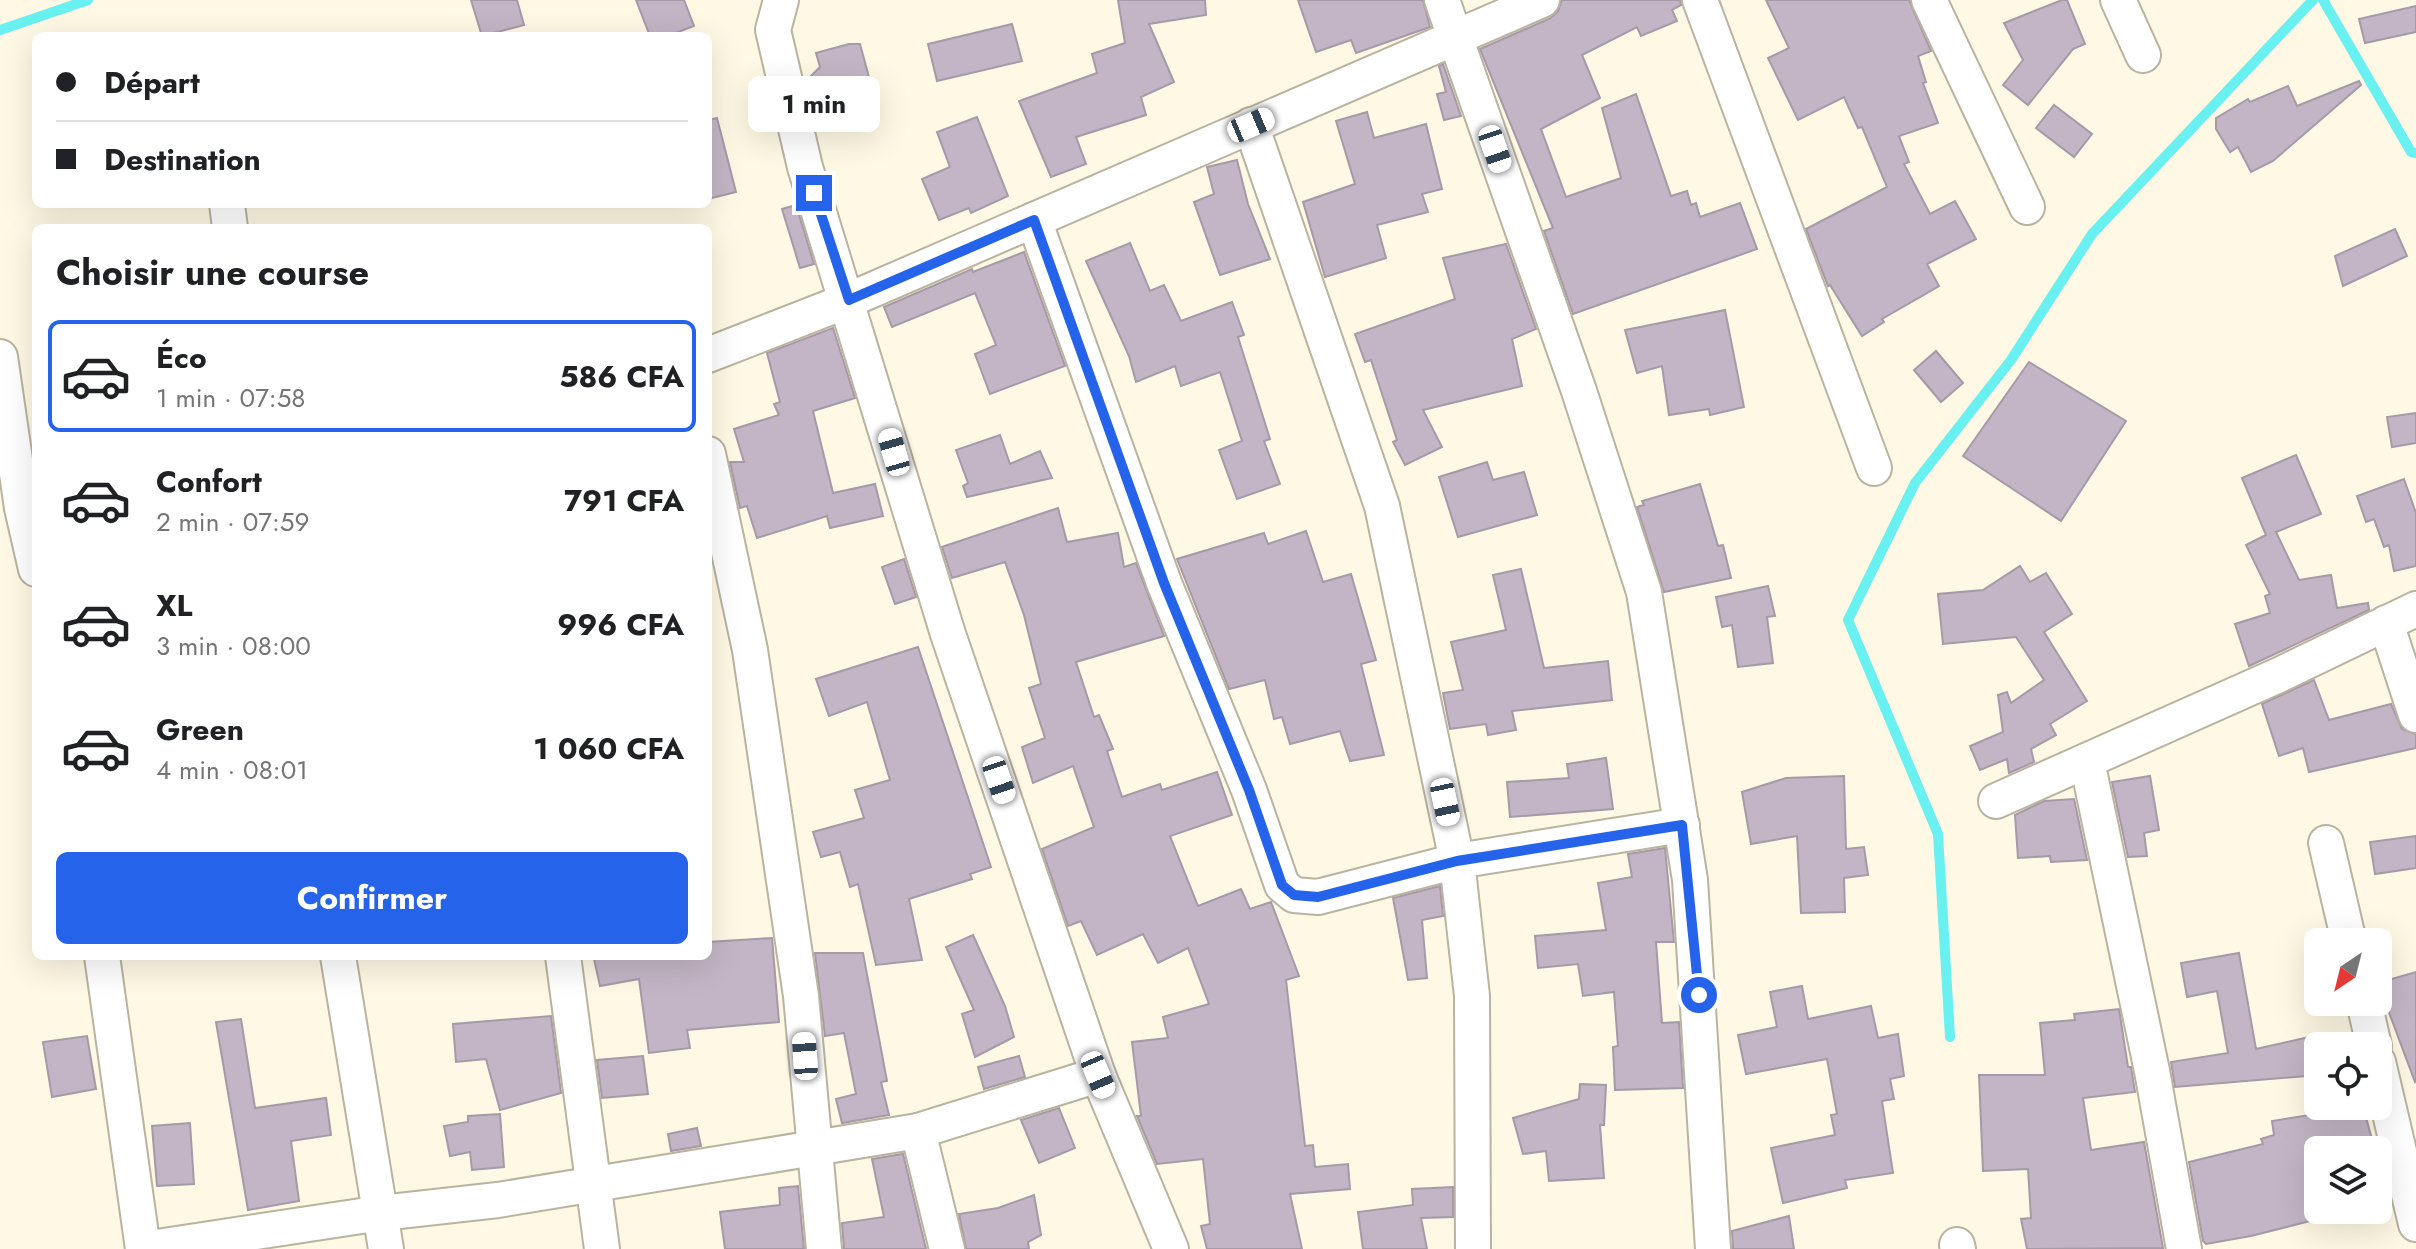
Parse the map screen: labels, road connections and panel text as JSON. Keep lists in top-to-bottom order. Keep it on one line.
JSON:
{"north":"bottom left","page":{"banner":["Départ","Destination"],"bubble":"1 min","heading":"Choisir une course","list":[{"name":"Éco","note":"1 min · 07:58","value":"586 CFA"},{"name":"Confort","note":"2 min · 07:59","value":"791 CFA"},{"name":"XL","note":"3 min · 08:00","value":"996 CFA"},{"name":"Green","note":"4 min · 08:01","value":"1 060 CFA"}],"buttons":"Confirmer"}}
